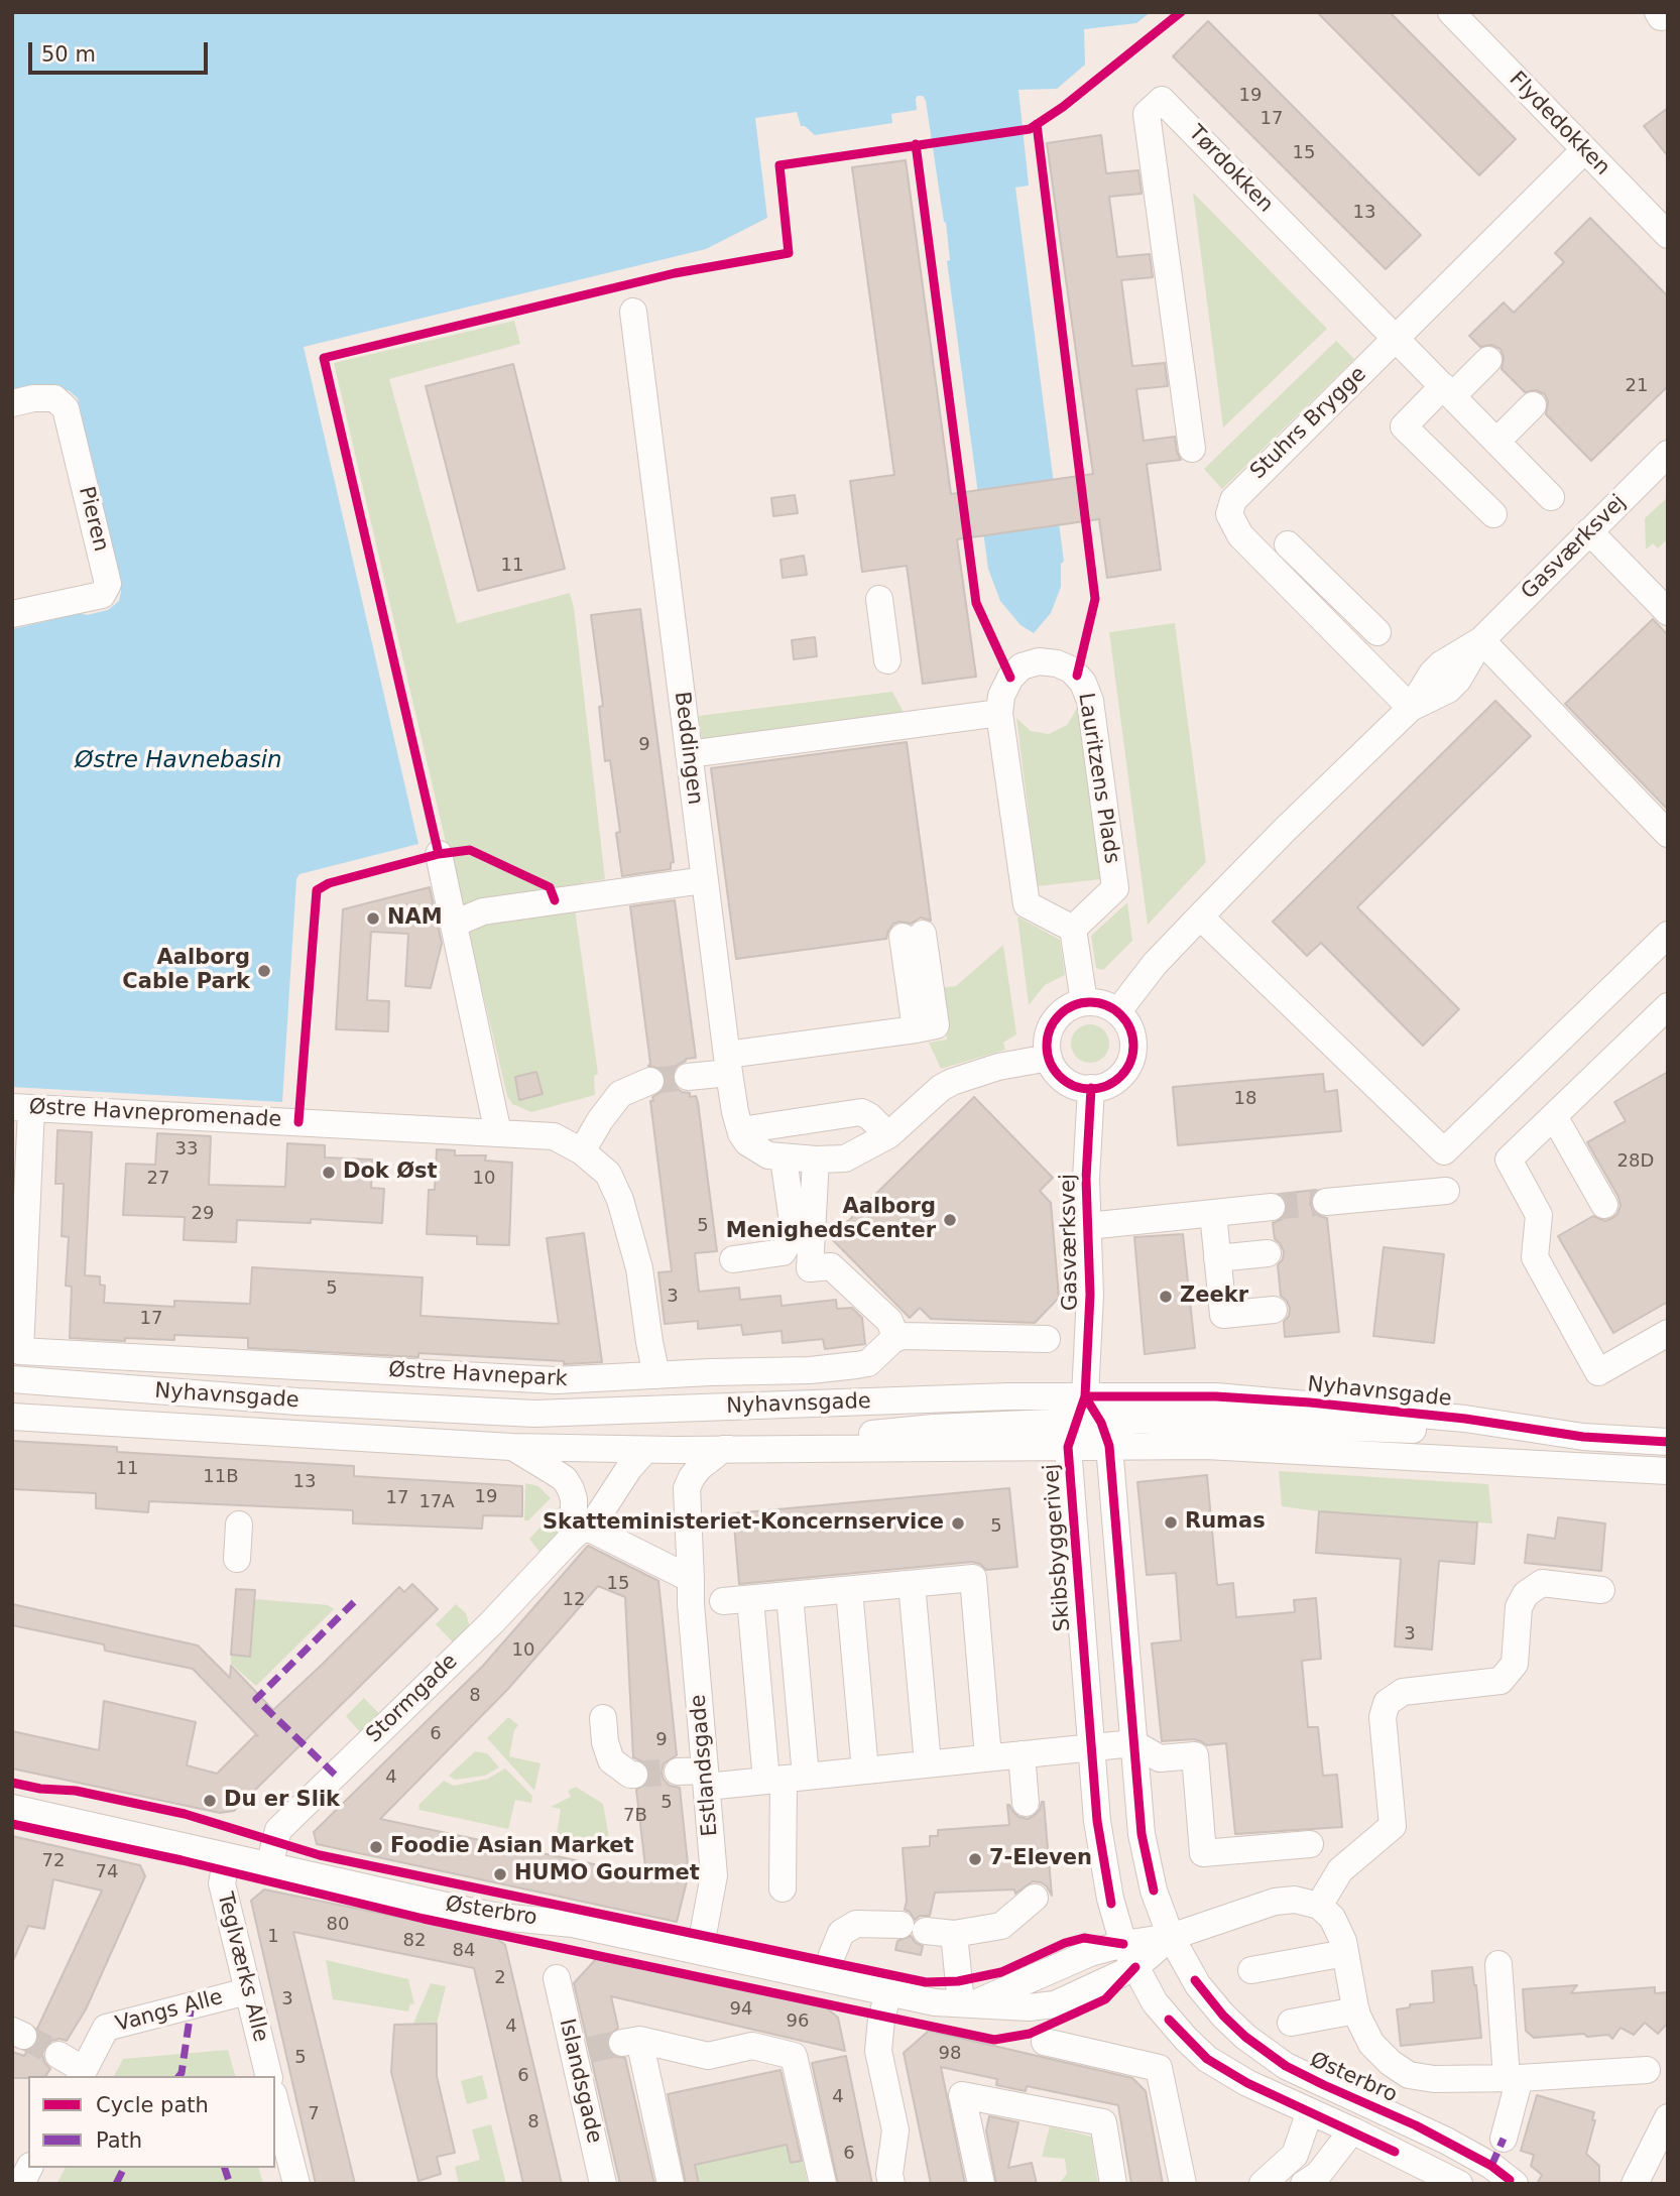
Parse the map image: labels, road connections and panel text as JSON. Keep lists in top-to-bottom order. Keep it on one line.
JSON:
{"streets":{"street":["Flydedokken","Tørdokken","Stuhrs Brygge","Pieren","Gasværksvej","Beddingen","Lauritzens Plads","Østre Havnepromenade","Østre Havnepark","Nyhavnsgade","Skibsbyggerivej","Stormgade","Estlandsgade","Østerbro","Teglværks Alle","Vangs Alle","Islandsgade"]},"crossings":[["Flydedokken","Stuhrs Brygge"],["Tørdokken","Stuhrs Brygge"],["Stuhrs Brygge","Gasværksvej"],["Gasværksvej","Nyhavnsgade"],["Gasværksvej","Skibsbyggerivej"],["Østre Havnepromenade","Østre Havnepark"],["Nyhavnsgade","Skibsbyggerivej"],["Nyhavnsgade","Stormgade"],["Nyhavnsgade","Estlandsgade"],["Skibsbyggerivej","Østerbro"],["Stormgade","Østerbro"],["Estlandsgade","Østerbro"],["Østerbro","Teglværks Alle"],["Teglværks Alle","Vangs Alle"]],"water":["Østre Havnebasin"],"places":["NAM","Aalborg Cable Park","Dok Øst","Aalborg MenighedsCenter","Zeekr","Rumas","Skatteministeriet-Koncernservice","Du er Slik","Foodie Asian Market","7-Eleven","HUMO Gourmet"],"house_numbers":["19","17","15","13","21","11","9","18","33","28D","27","10","29","5","5","3","17","11","11B","13","19","17","17A","5","15","12","3","10","8","6","9","4","5","7B","72","74","80","1","82","84","2","3","94","96","4","98","5","6","4","7","8","6"],"legend":["Cycle path","Path"],"scale_bar":"50 m"}
